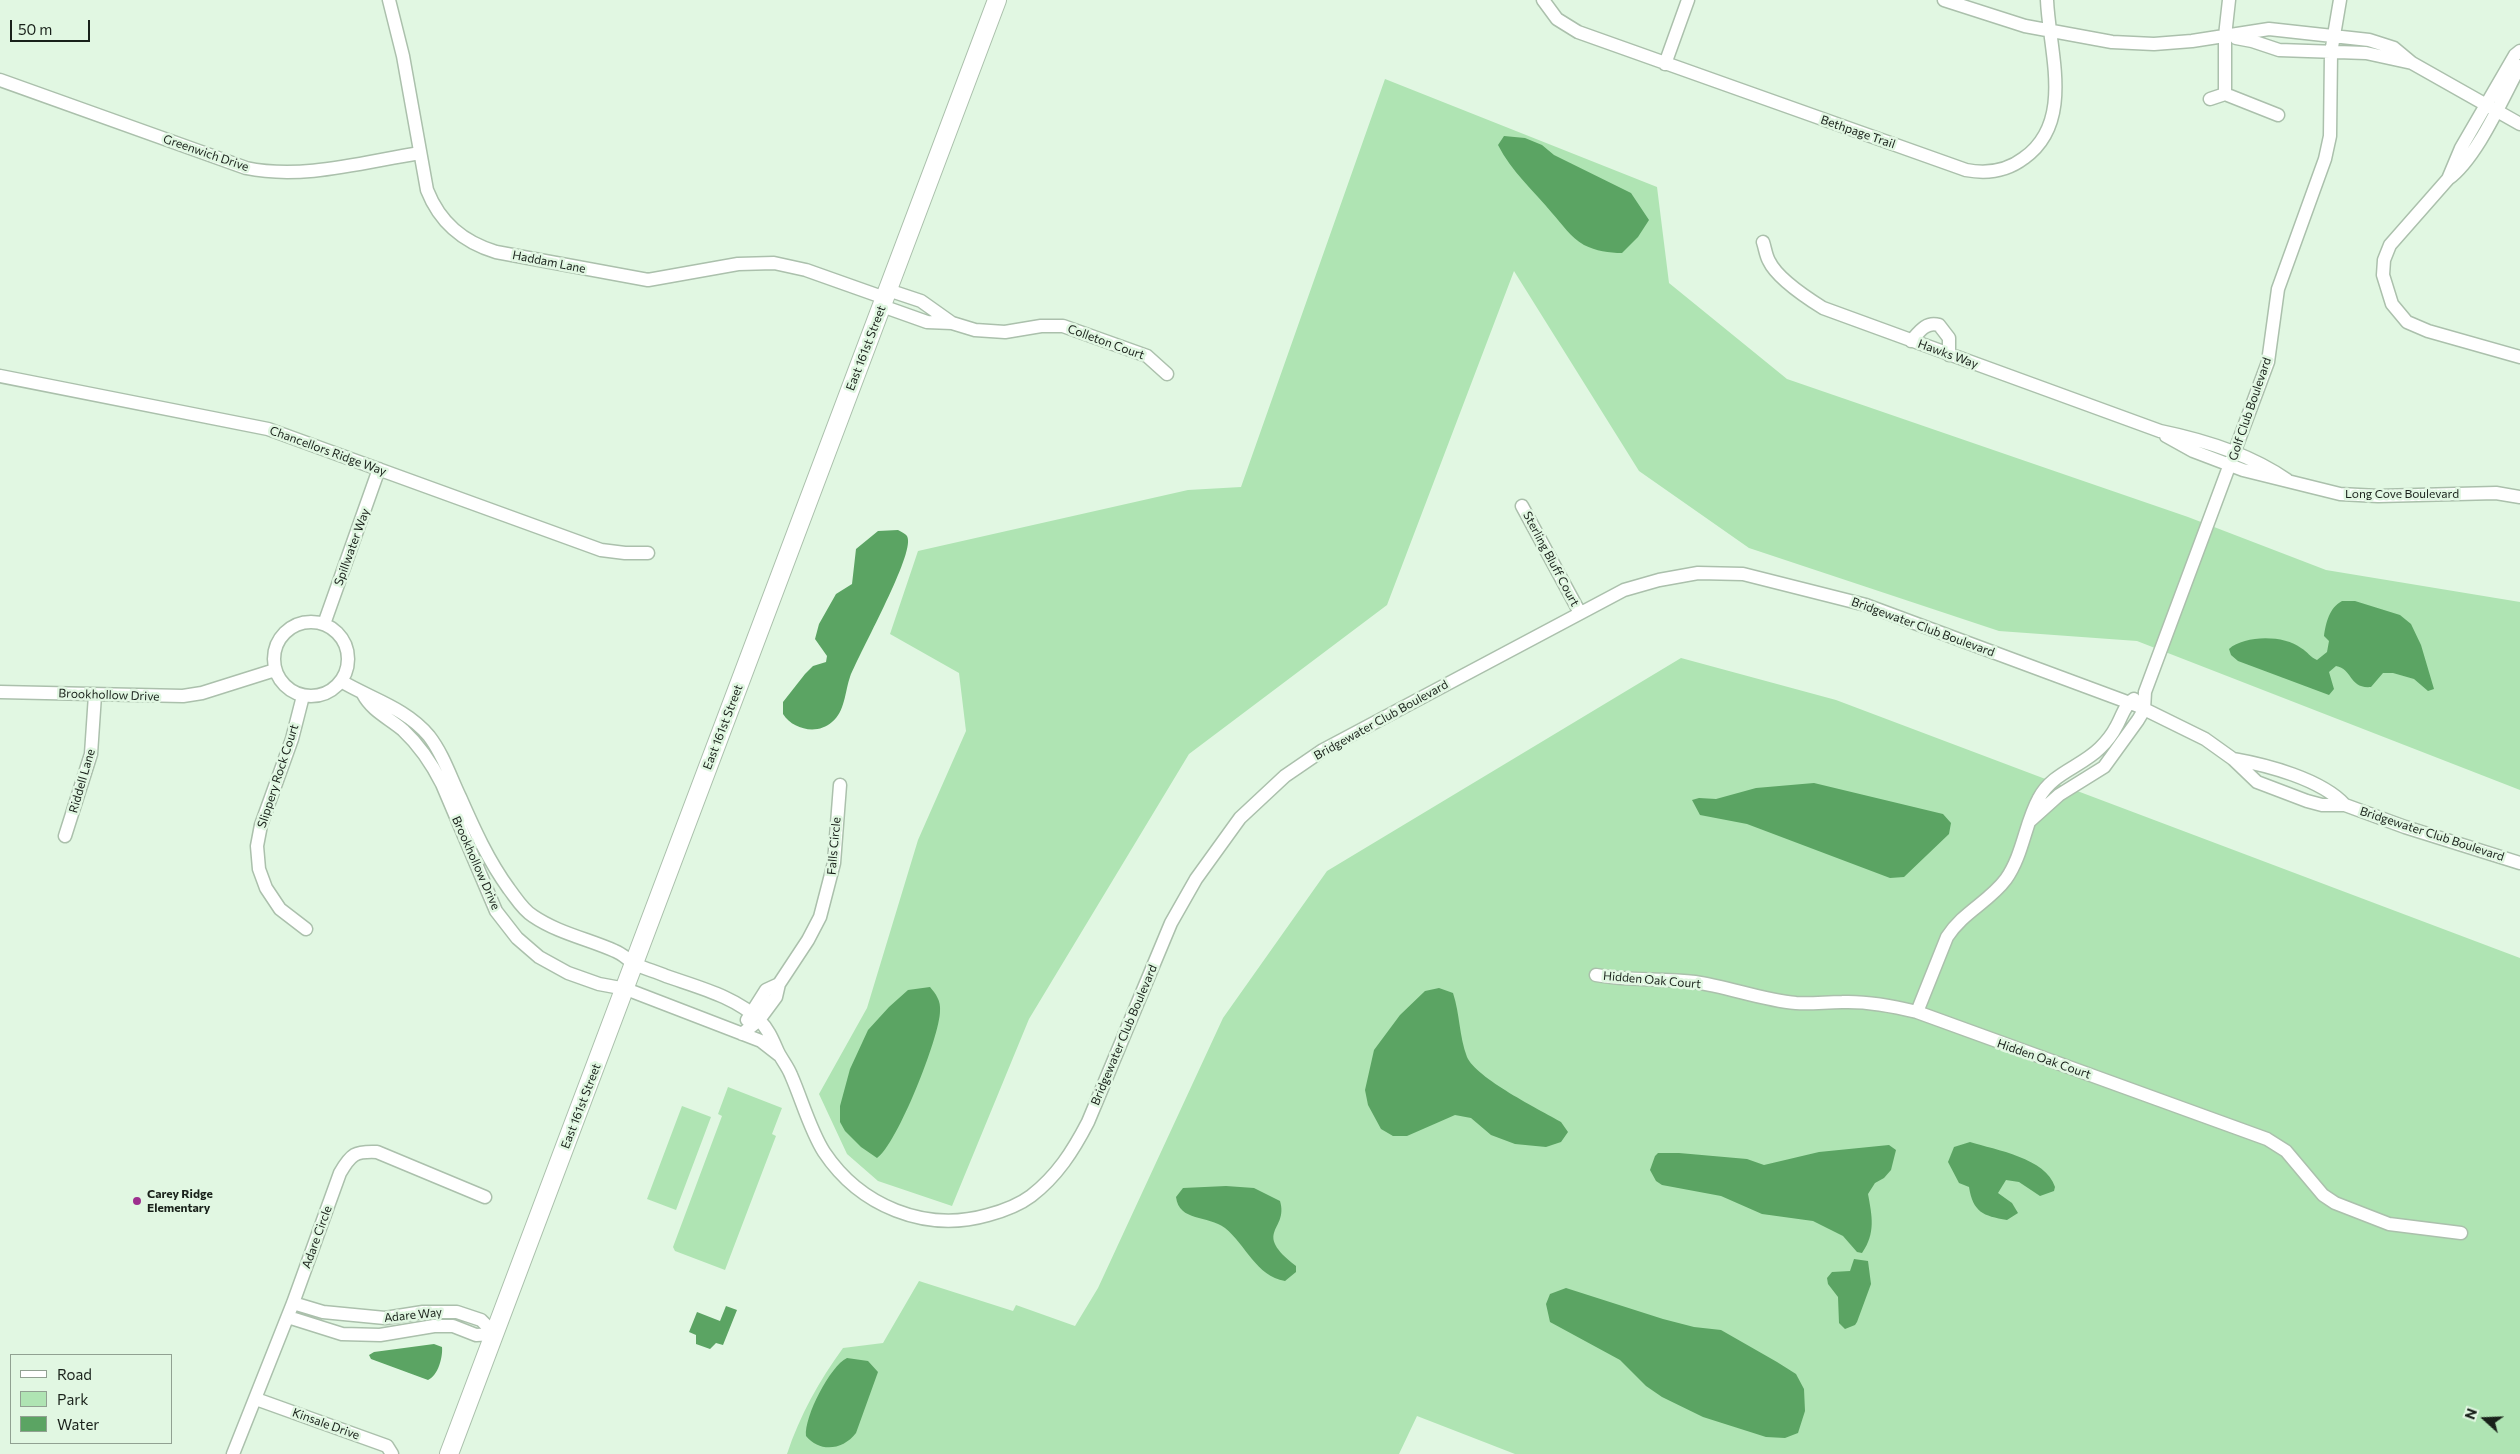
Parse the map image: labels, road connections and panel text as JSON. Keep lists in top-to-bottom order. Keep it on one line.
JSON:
{"streets":{"street":["Bethpage Trail","Greenwich Drive","Haddam Lane","Colleton Court","East 161st Street","Hawks Way","Golf Club Boulevard","Chancellors Ridge Way","Long Cove Boulevard","Spillwater Way","Sterling Bluff Court","Bridgewater Club Boulevard","Brookhollow Drive","Slippery Rock Court","Riddell Lane","Falls Circle","Hidden Oak Court","Adare Circle","Adare Way","Kinsale Drive"]},"crossings":[["Greenwich Drive","Haddam Lane"],["Haddam Lane","Colleton Court"],["Haddam Lane","East 161st Street"],["Colleton Court","East 161st Street"],["East 161st Street","Bridgewater Club Boulevard"],["East 161st Street","Brookhollow Drive"],["East 161st Street","Adare Way"],["Hawks Way","Golf Club Boulevard"],["Hawks Way","Long Cove Boulevard"],["Golf Club Boulevard","Long Cove Boulevard"],["Golf Club Boulevard","Bridgewater Club Boulevard"],["Chancellors Ridge Way","Spillwater Way"],["Spillwater Way","Brookhollow Drive"],["Spillwater Way","Slippery Rock Court"],["Sterling Bluff Court","Bridgewater Club Boulevard"],["Bridgewater Club Boulevard","Brookhollow Drive"],["Bridgewater Club Boulevard","Falls Circle"],["Brookhollow Drive","Slippery Rock Court"],["Brookhollow Drive","Riddell Lane"],["Adare Circle","Adare Way"],["Adare Circle","Kinsale Drive"]],"places":["Carey Ridge Elementary"],"legend":["Road","Park","Water"],"scale_bar":"50 m","north":"left"}
